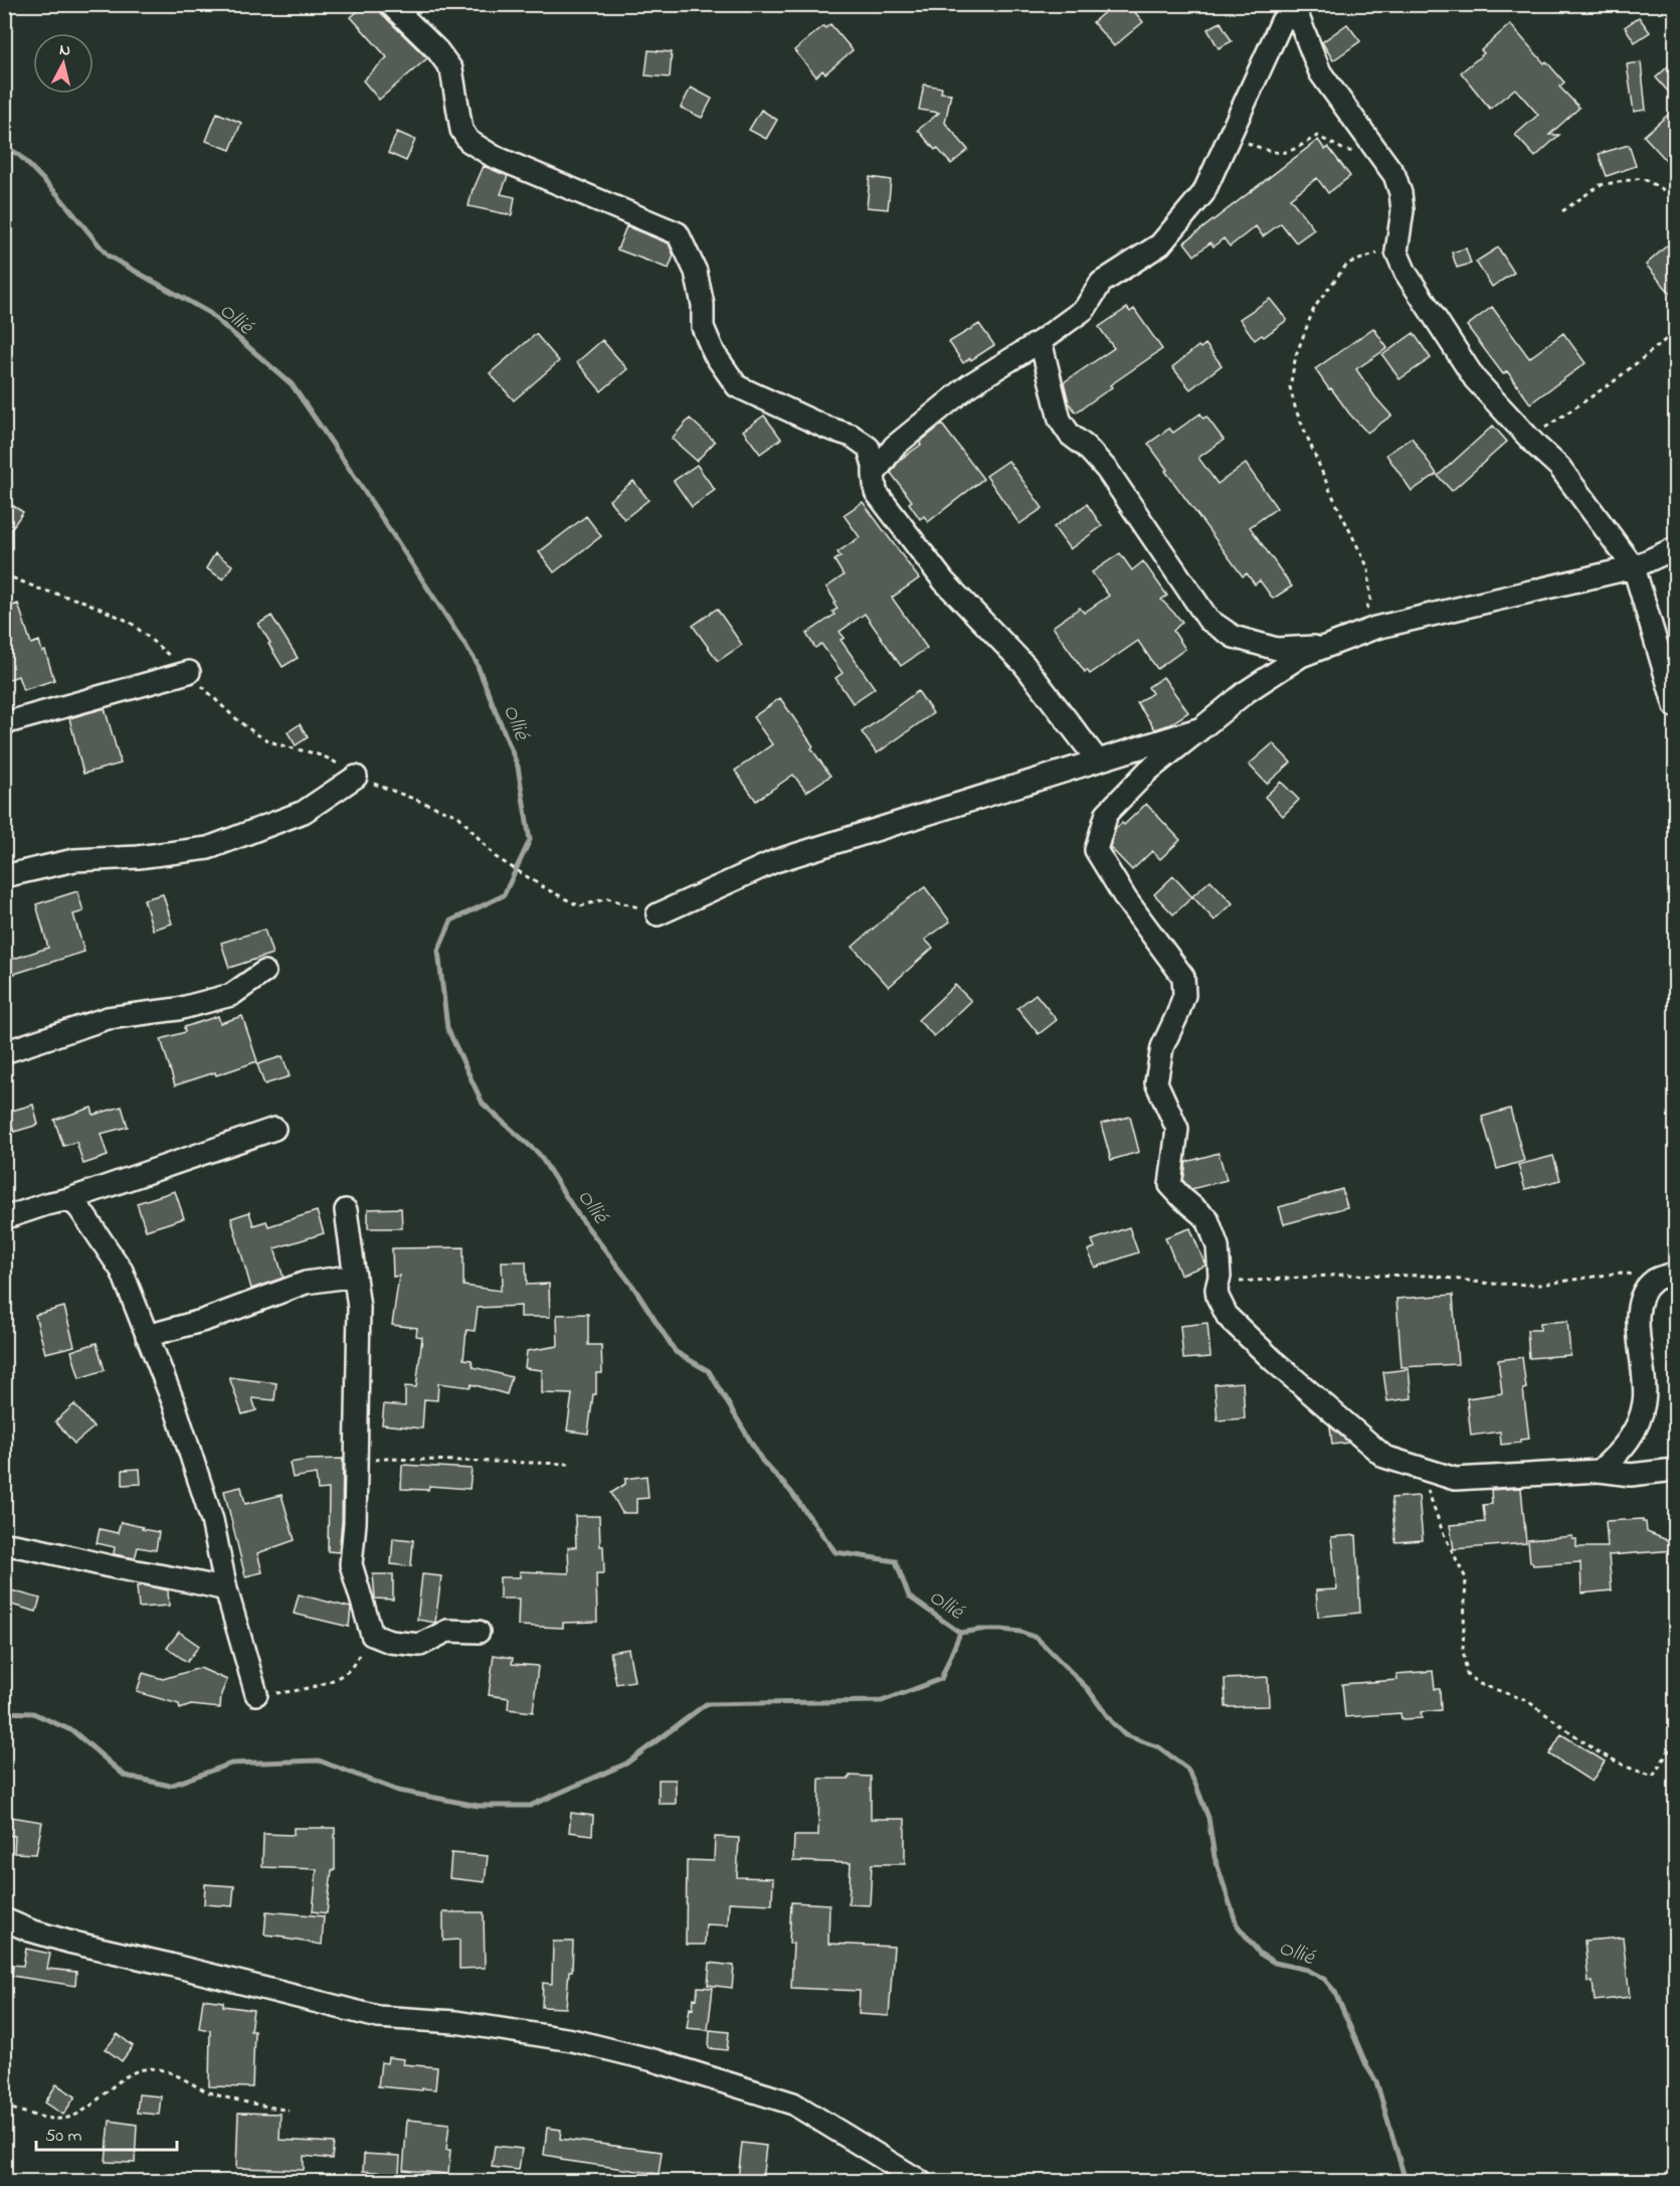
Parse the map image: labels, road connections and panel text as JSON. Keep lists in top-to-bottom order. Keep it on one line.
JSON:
{"water":["Ollié"],"scale_bar":"50 m","north":"top"}
